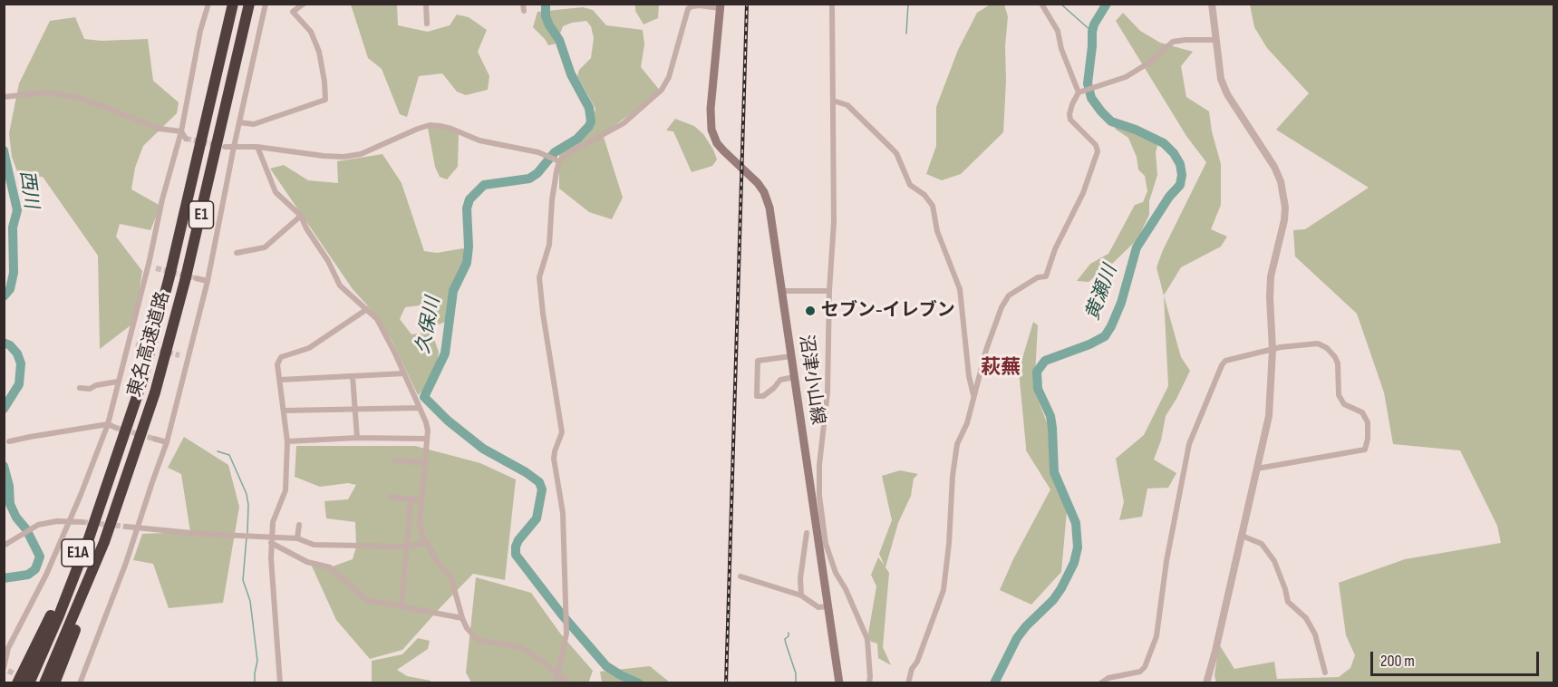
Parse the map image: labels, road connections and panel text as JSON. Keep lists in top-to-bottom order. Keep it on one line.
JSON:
{"streets":{"highway":["E1","東名高速道路","E1A"],"main road":["沼津小山線"]},"crossings":[["東名高速道路","E1A"]],"districts":["萩蕪"],"water":["西川","黄瀬川","久保川"],"places":["セブン-イレブン"],"scale_bar":"200 m"}
